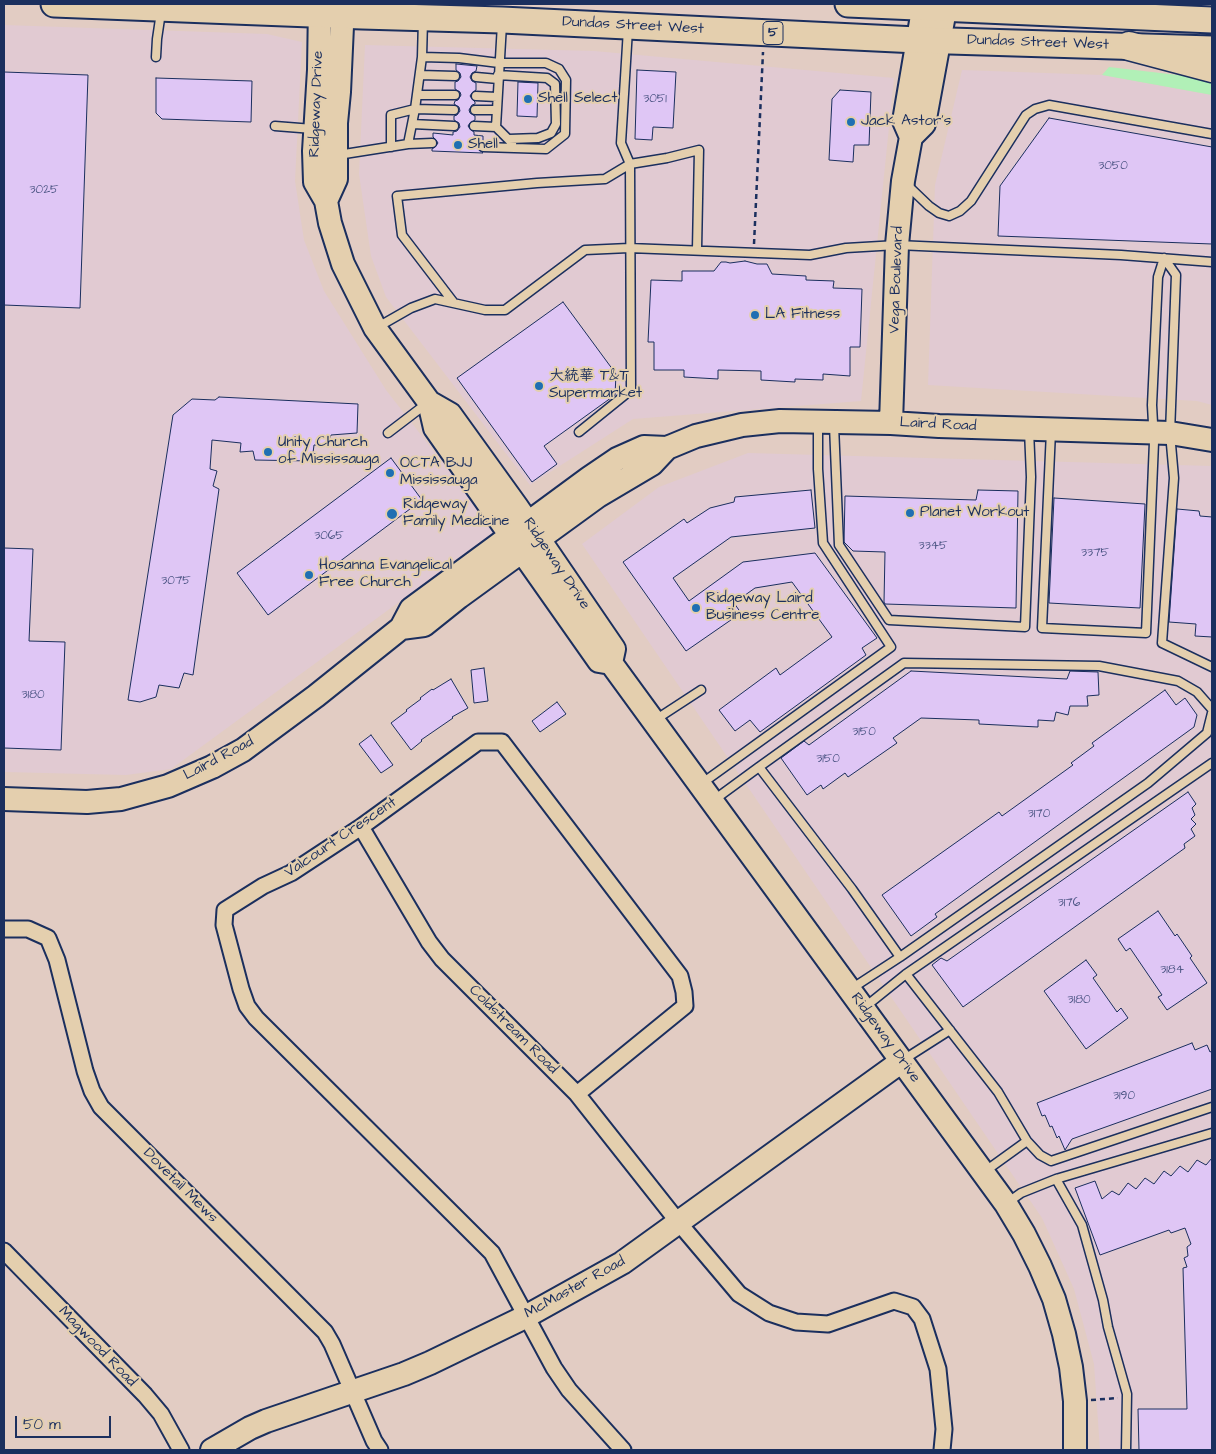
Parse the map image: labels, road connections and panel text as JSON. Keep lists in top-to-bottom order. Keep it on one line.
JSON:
{"streets":{"main road":["Dundas Street West","5"],"street":["Ridgeway Drive","Vega Boulevard","Laird Road","Valcourt Crescent","Coldstream Road","Dovetail Mews","McMaster Road","Magwood Road"]},"crossings":[["Dundas Street West","Ridgeway Drive"],["Dundas Street West","Vega Boulevard"],["Ridgeway Drive","Laird Road"],["Ridgeway Drive","McMaster Road"],["Vega Boulevard","Laird Road"],["Valcourt Crescent","Coldstream Road"],["Valcourt Crescent","McMaster Road"],["Coldstream Road","McMaster Road"],["Dovetail Mews","McMaster Road"]],"places":["Shell Select","Jack Astor's","Shell","LA Fitness","大統華 T&T Supermarket","Unity Church of Mississauga","OCTA BJJ Mississauga","Planet Workout","Ridgeway Family Medicine","Hosanna Evangelical Free Church","Ridgeway Laird Business Centre"],"house_numbers":["3051","3050","3025","3065","3345","3375","3075","3180","3150","3150","3170","3176","3184","3180","3190"],"scale_bar":"50 m"}
